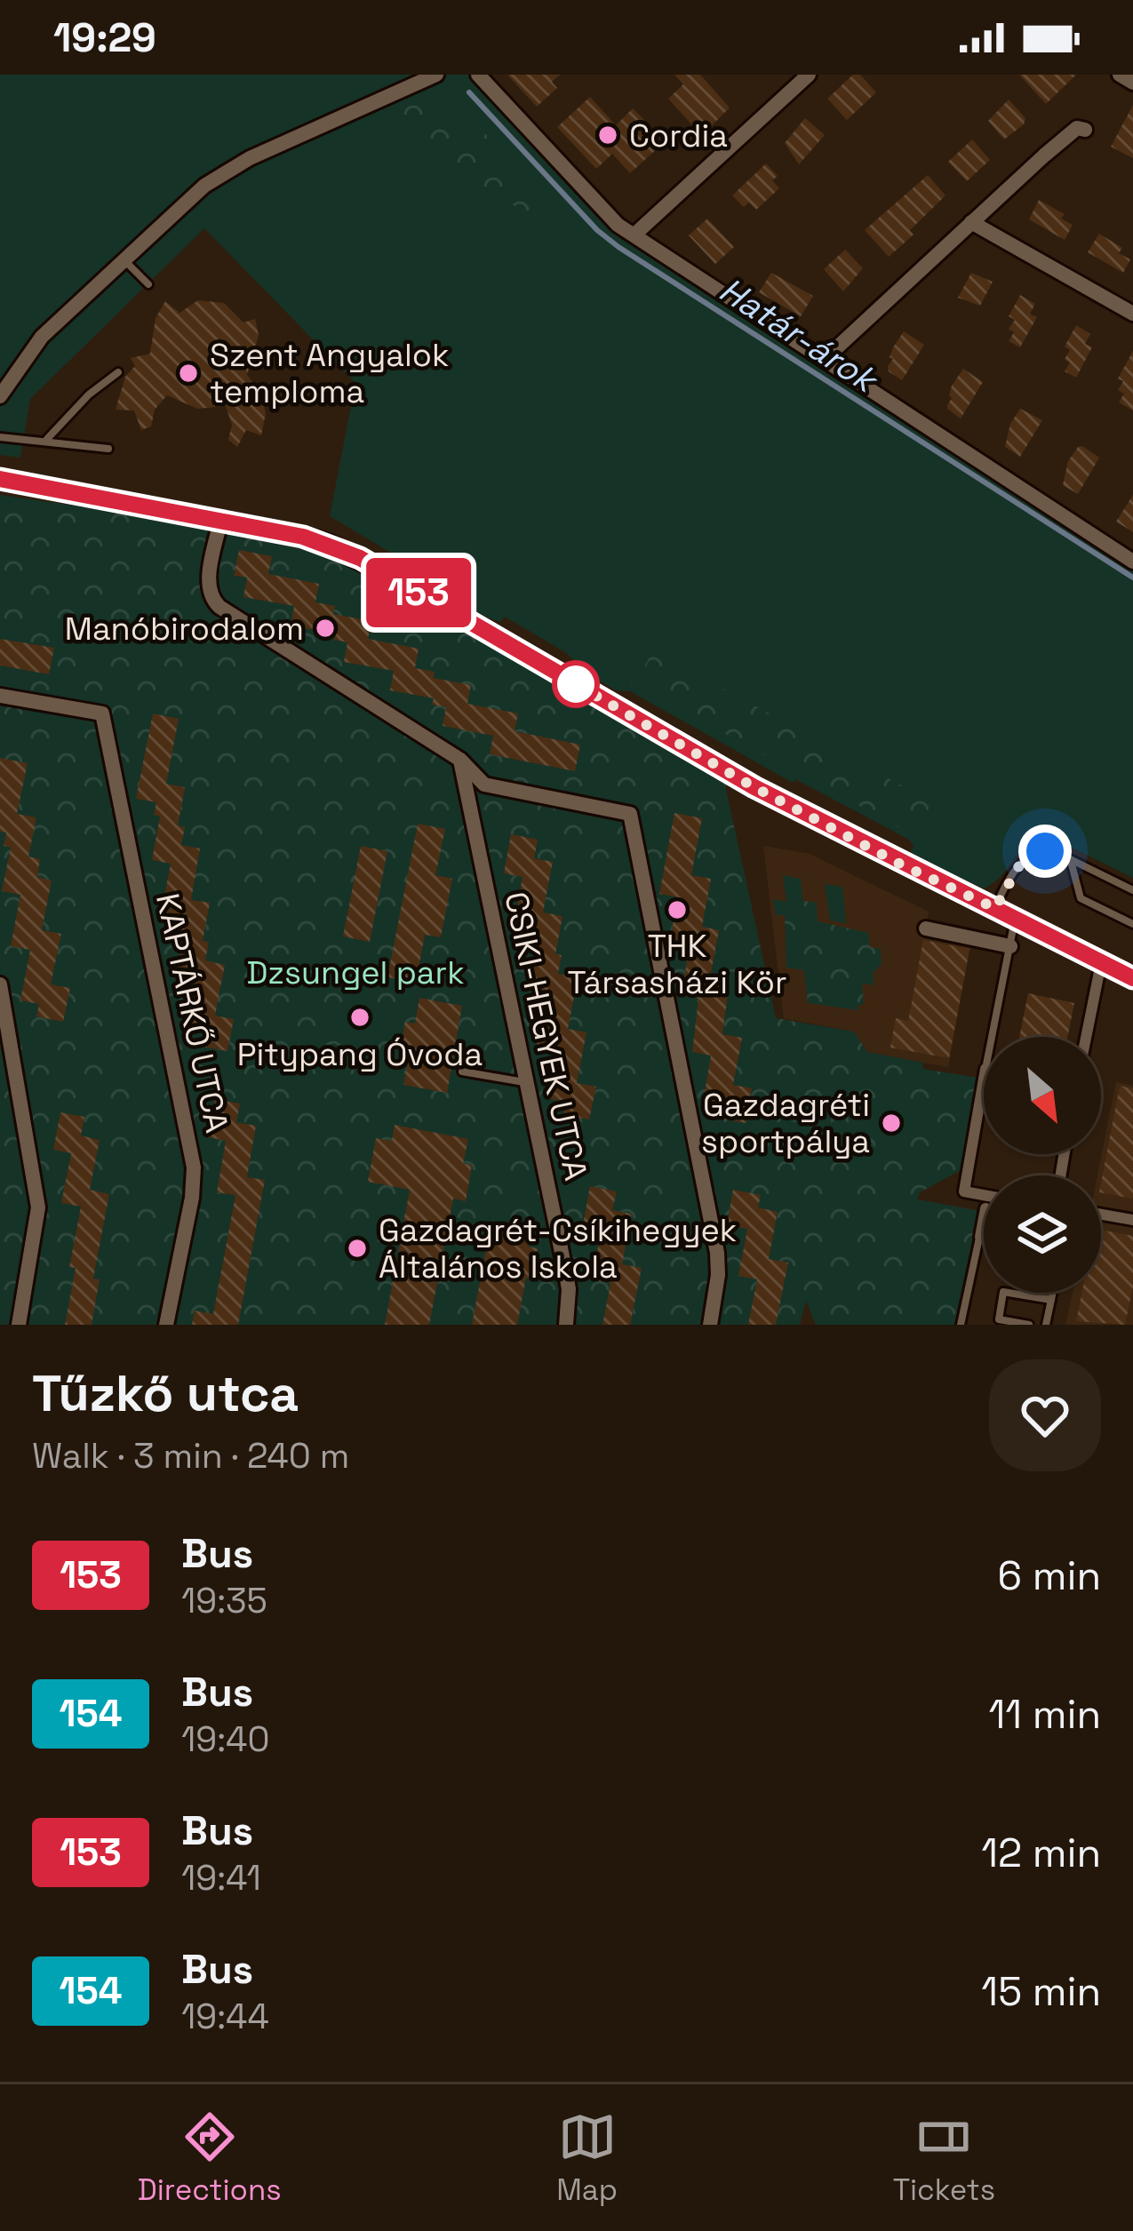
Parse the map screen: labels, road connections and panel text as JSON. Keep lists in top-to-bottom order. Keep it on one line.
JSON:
{"streets":{"street":["KAPTÁRKŐ UTCA","CSIKI-HEGYEK UTCA"]},"water":["Határ-árok"],"parks":["Dzsungel park"],"places":["Cordia","Szent Angyalok temploma","Manóbirodalom","THK Társasházi Kör","Pitypang Óvoda","Gazdagréti sportpálya","Gazdagrét-Csíkihegyek Általános Iskola"],"lines":["bus line 153"],"north":"bottom right","page":{"status":"19:29","on_map":"153","heading":["Tűzkő utca","Walk · 3 min · 240 m"],"list":[{"mark":"153","name":"Bus","note":"19:35","value":"6 min"},{"mark":"154","name":"Bus","note":"19:40","value":"11 min"},{"mark":"153","name":"Bus","note":"19:41","value":"12 min"},{"mark":"154","name":"Bus","note":"19:44","value":"15 min"}],"tabs":["Directions","Map","Tickets"]}}
